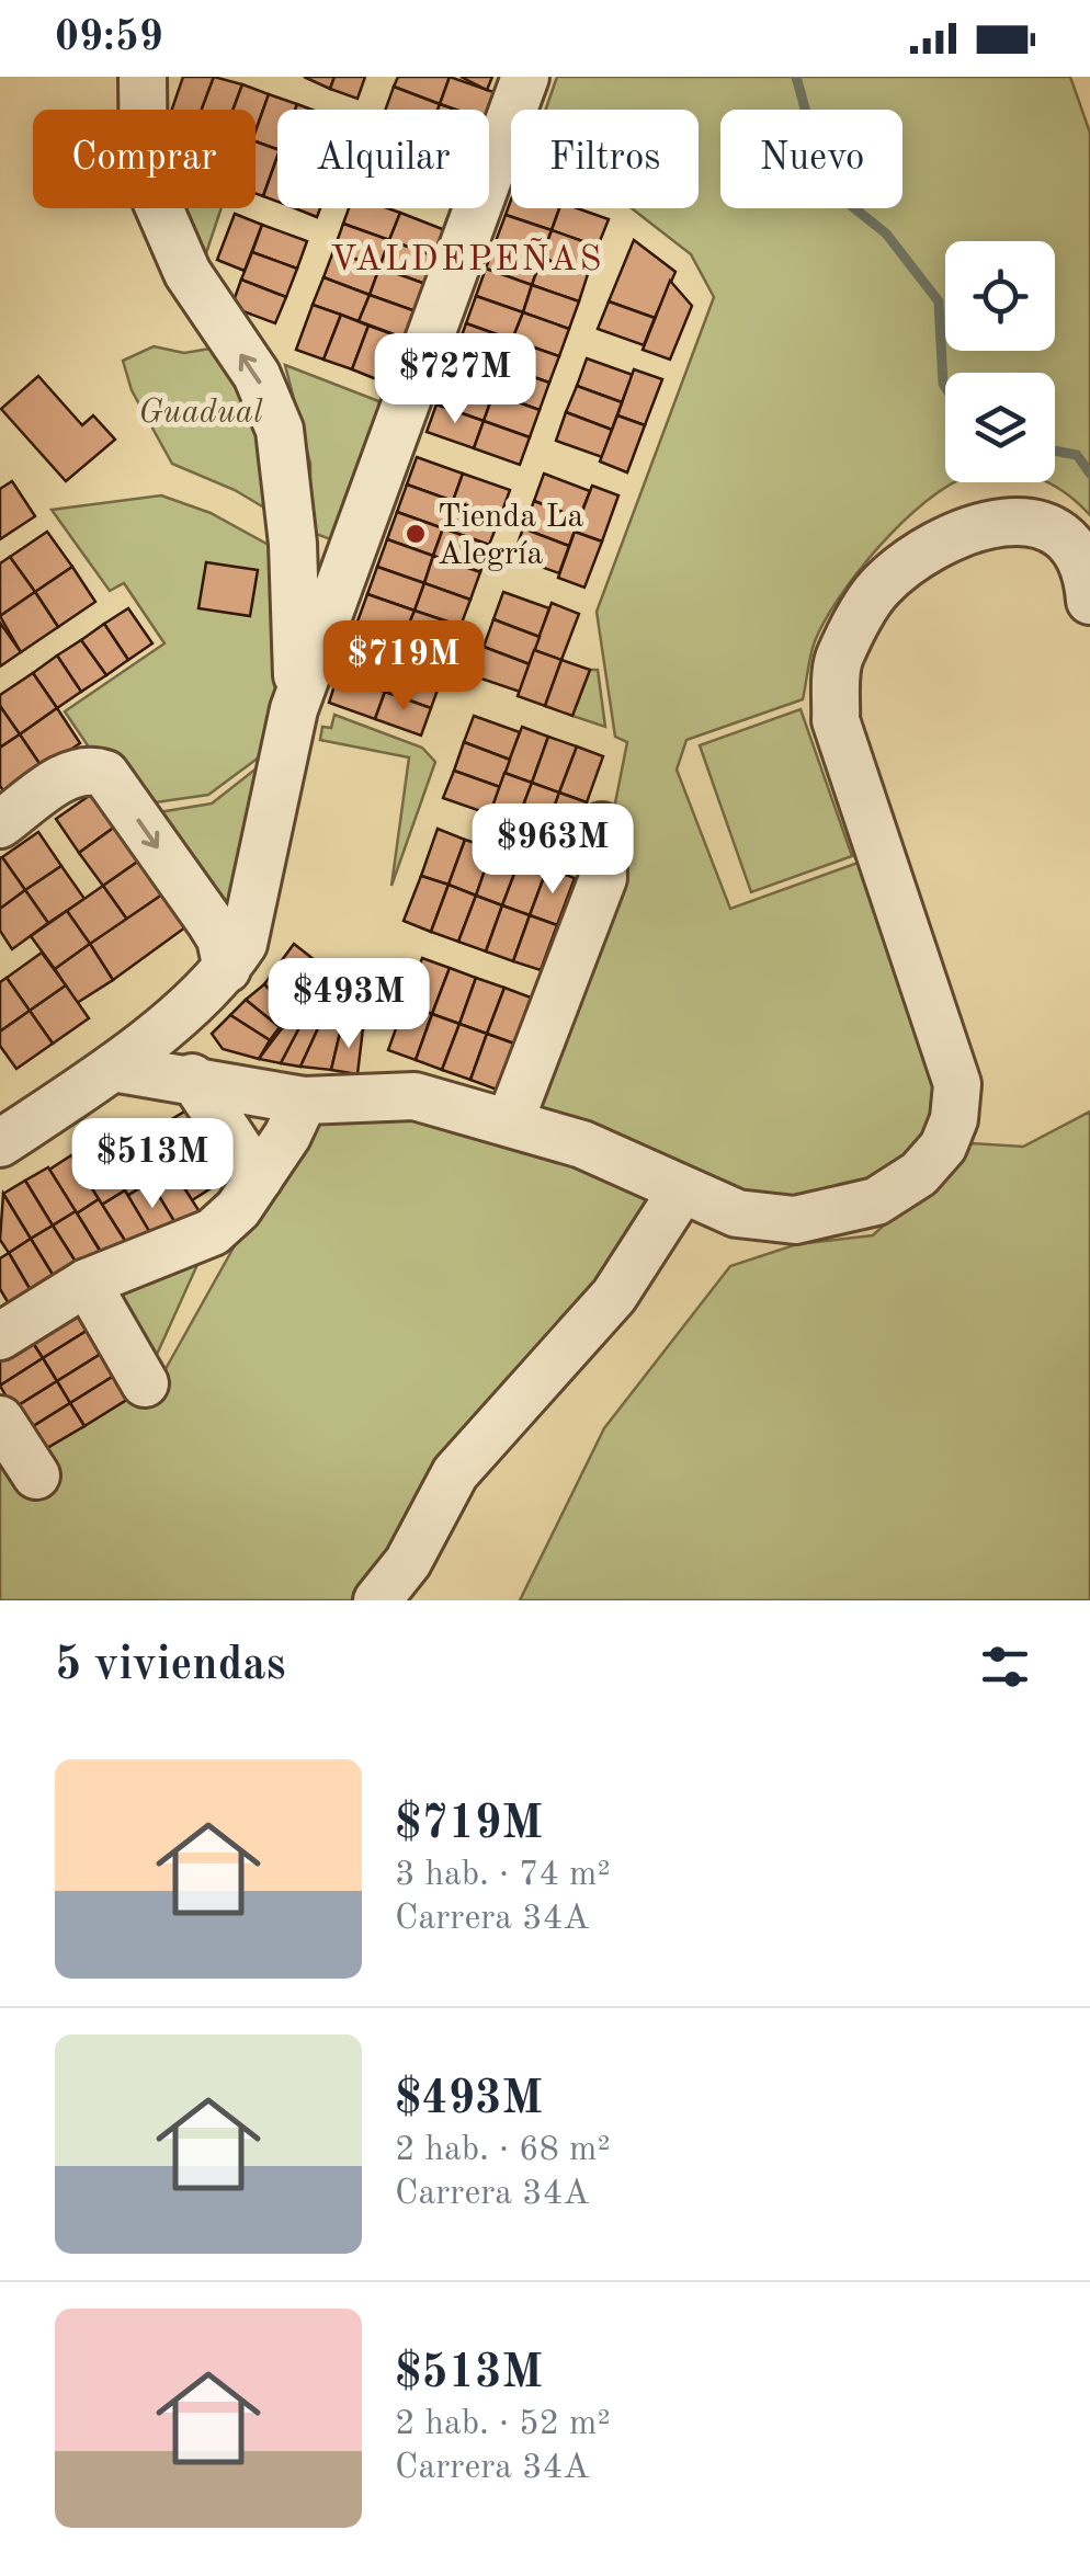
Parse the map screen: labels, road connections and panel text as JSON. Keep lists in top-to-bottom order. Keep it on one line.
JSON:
{"districts":["VALDEPEÑAS"],"parks":["Guadual"],"places":["Tienda La Alegría"],"page":{"status":"09:59","chip":["Comprar","Alquilar","Filtros","Nuevo"],"price":["$727M","$719M","$963M","$493M","$513M"],"heading":"5 viviendas","list":[{"name":"$719M","note":"3 hab. · 74 m² · Carrera 34A"},{"name":"$493M","note":"2 hab. · 68 m² · Carrera 34A"},{"name":"$513M","note":"2 hab. · 52 m² · Carrera 34A"}]}}
